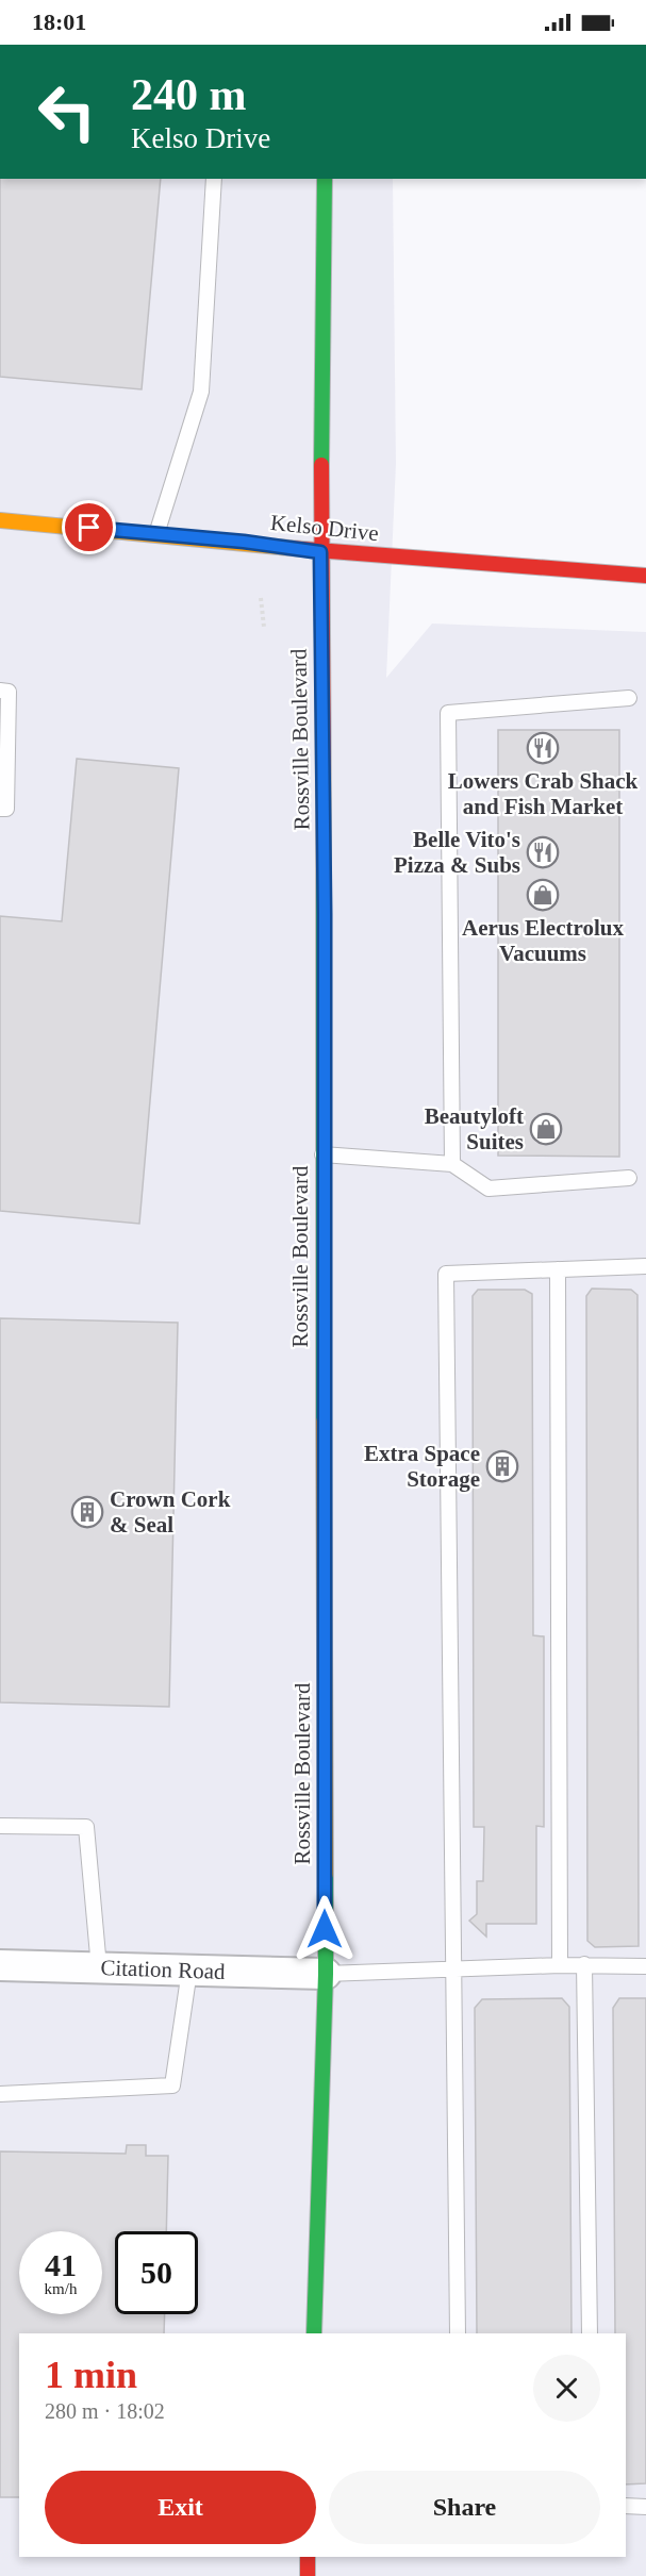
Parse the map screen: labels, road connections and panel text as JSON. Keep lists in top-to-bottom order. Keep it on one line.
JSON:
{"streets":{"main road":["Kelso Drive","Rossville Boulevard"],"street":["Citation Road"]},"crossings":[["Kelso Drive","Rossville Boulevard"],["Rossville Boulevard","Citation Road"]],"places":{"restaurant":["Lowers Crab Shack and Fish Market","Belle Vito's Pizza & Subs"],"shop":["Aerus Electrolux Vacuums","Beautyloft Suites"],"building":["Extra Space Storage","Crown Cork & Seal"]},"page":{"status":"18:01","turn":["240 m","Kelso Drive"],"speed":"41 km/h","limit":"50","heading":["1 min","280 m · 18:02"],"buttons":["Exit","Share"]}}
